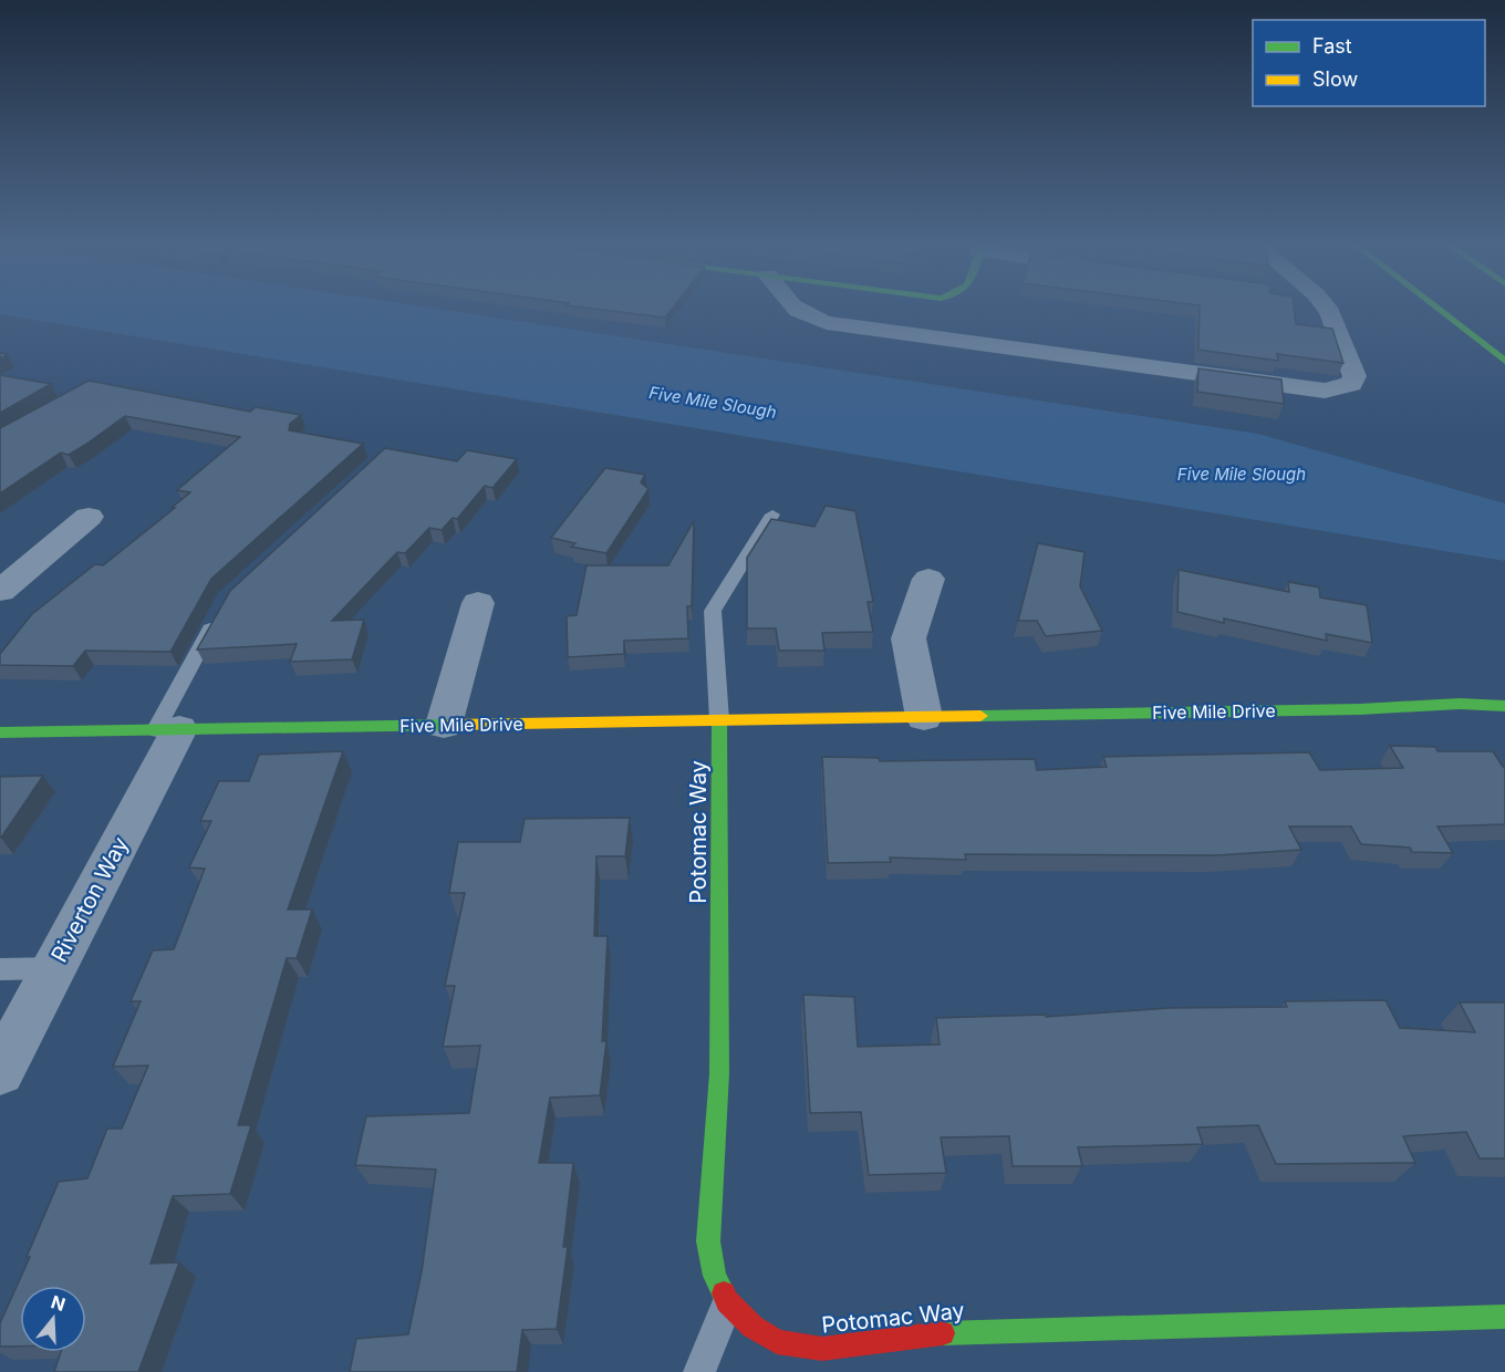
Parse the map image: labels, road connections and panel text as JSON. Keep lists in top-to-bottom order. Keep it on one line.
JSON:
{"streets":{"main road":["Five Mile Drive","Potomac Way"],"street":["Riverton Way"]},"crossings":[["Five Mile Drive","Potomac Way"],["Five Mile Drive","Riverton Way"]],"water":["Five Mile Slough"],"legend":["Fast","Slow"],"north":"top"}
